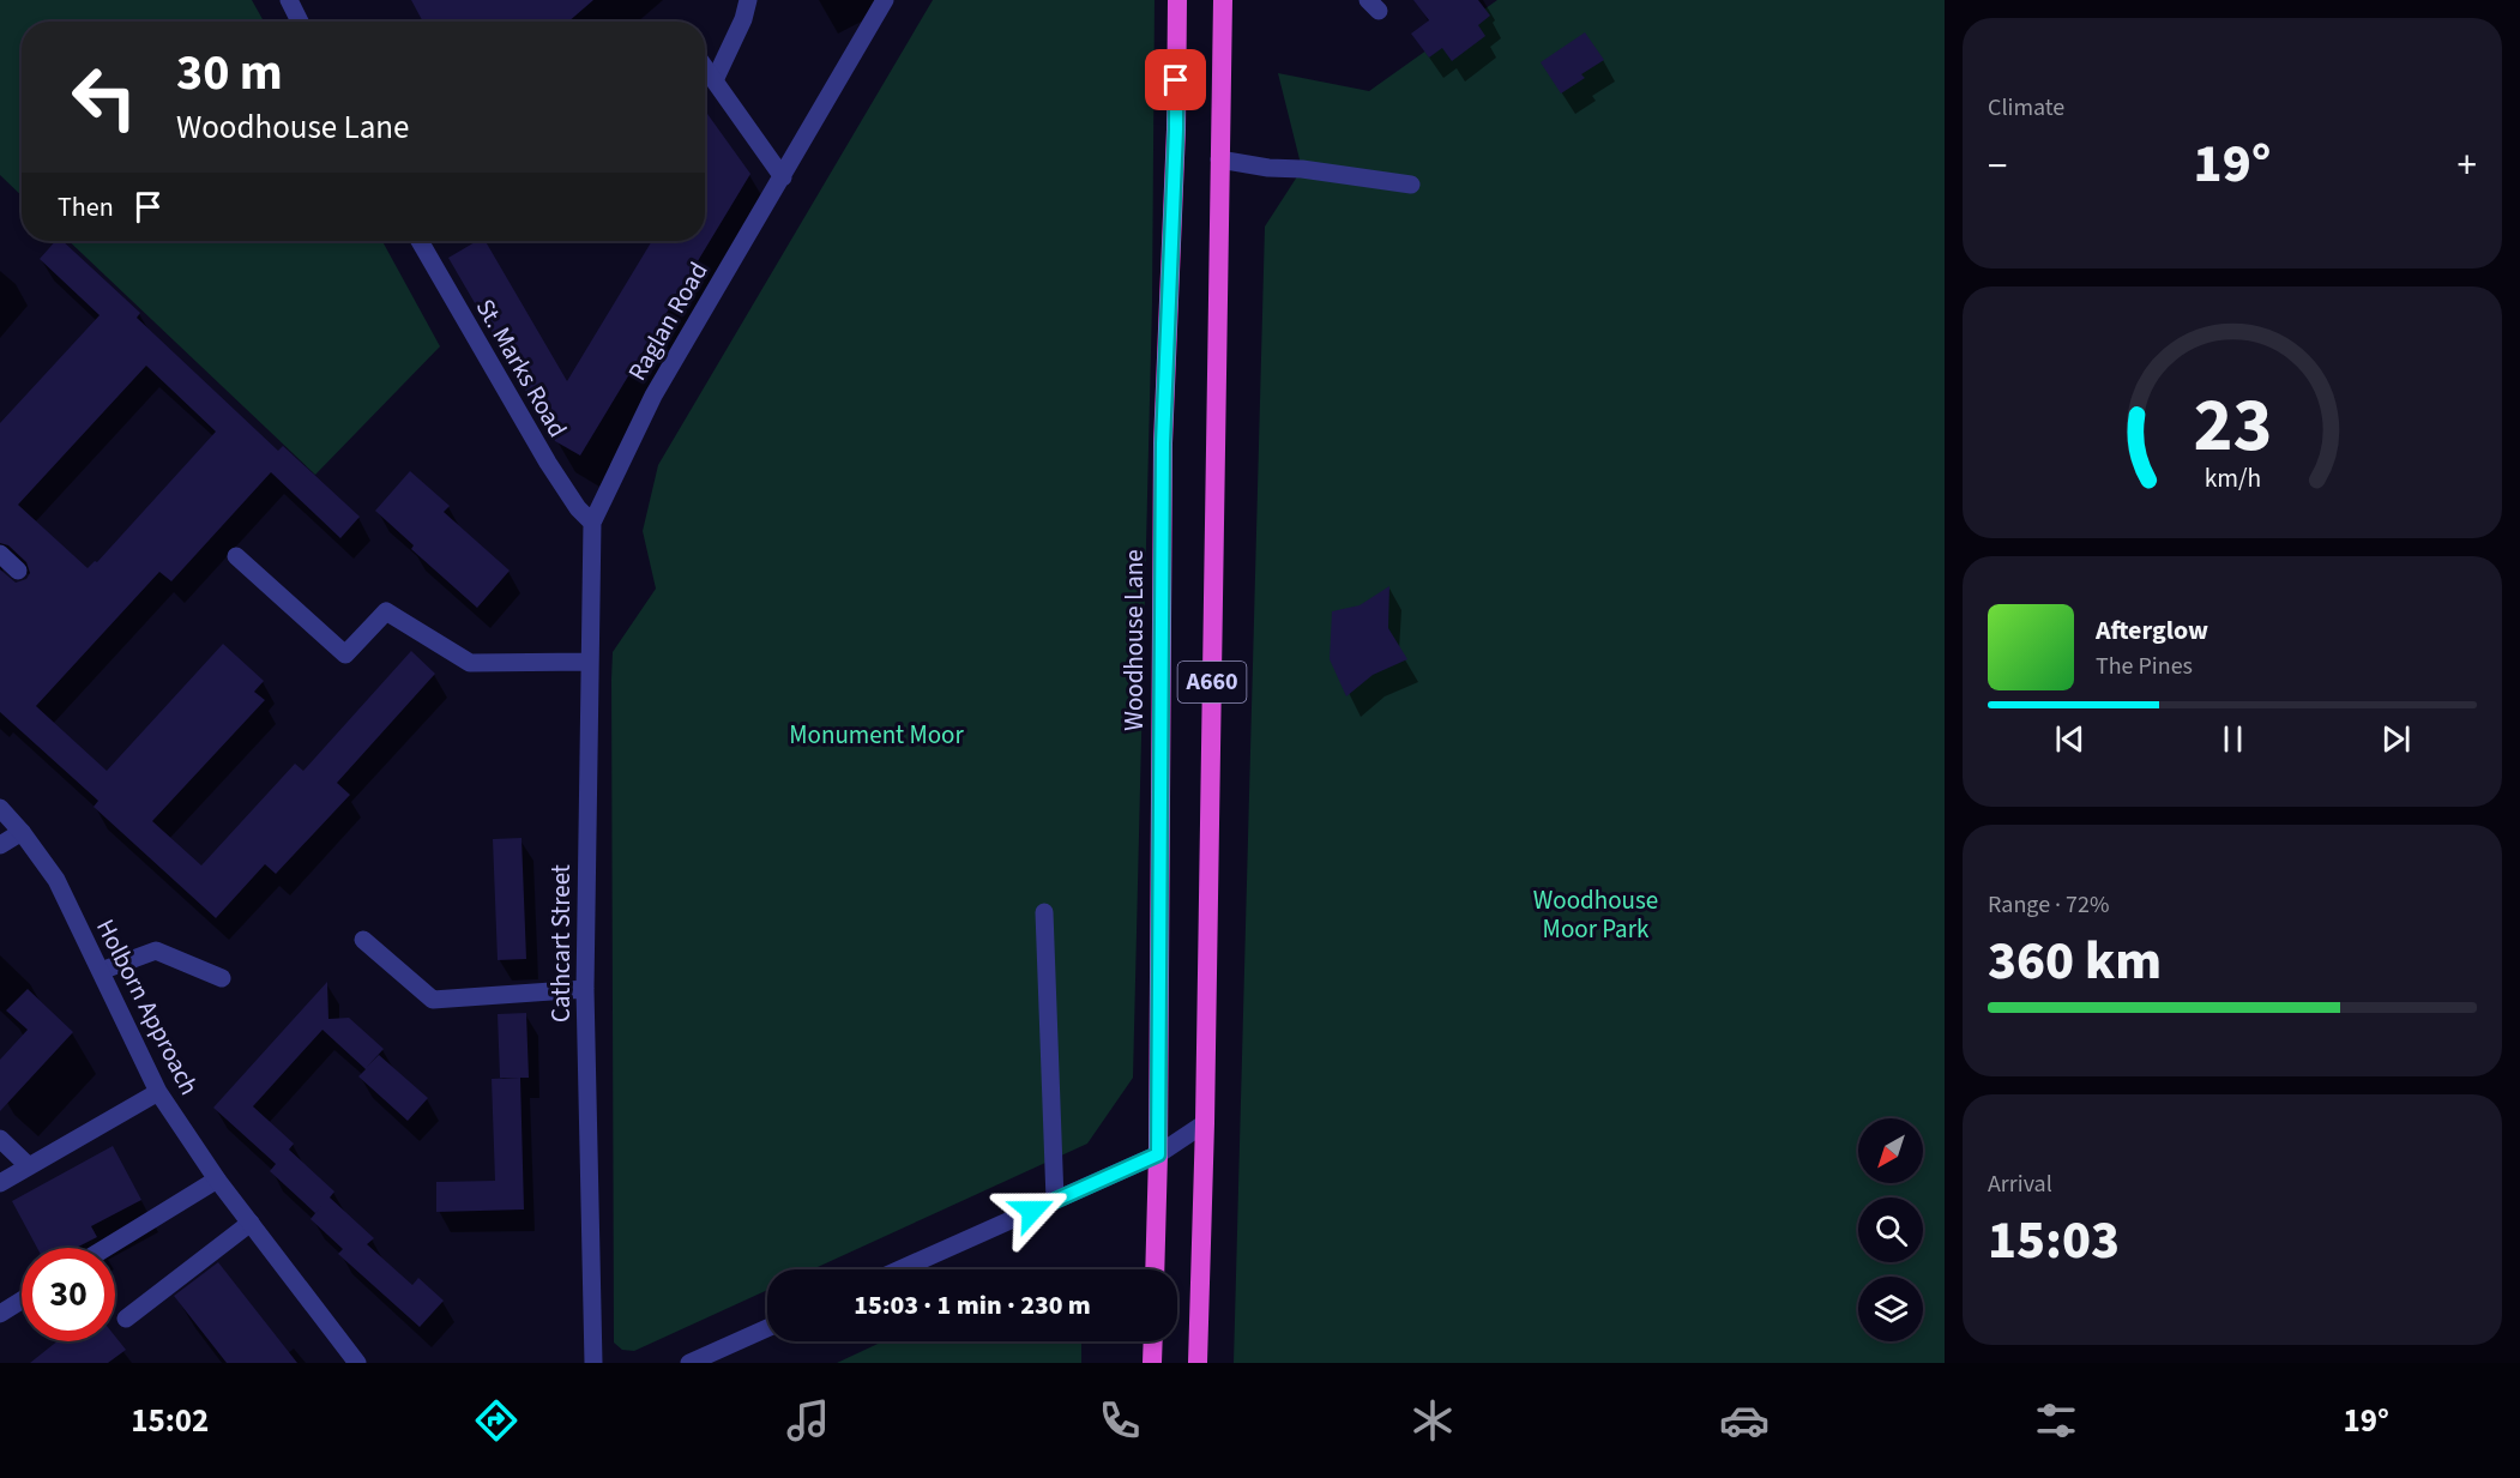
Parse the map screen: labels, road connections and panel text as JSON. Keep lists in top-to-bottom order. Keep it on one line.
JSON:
{"streets":{"highway":["Woodhouse Lane","A660"],"street":["Raglan Road","St. Marks Road","Cathcart Street","Holborn Approach"]},"crossings":[["Raglan Road","St. Marks Road"],["Raglan Road","Cathcart Street"],["St. Marks Road","Cathcart Street"]],"parks":["Monument Moor","Woodhouse Moor Park"],"north":"bottom left","page":{"tile":["Climate",["Range · 72%","360 km"],["Arrival","15:03"]],"turn":["30 m","Woodhouse Lane"],"heat":["−","19°","+"],"then":"Then","song":["Afterglow","The Pines"],"limit":"30","trip":"15:03 · 1 min · 230 m","tabs":["15:02","19°"],"gauge":["23","km/h"]}}
